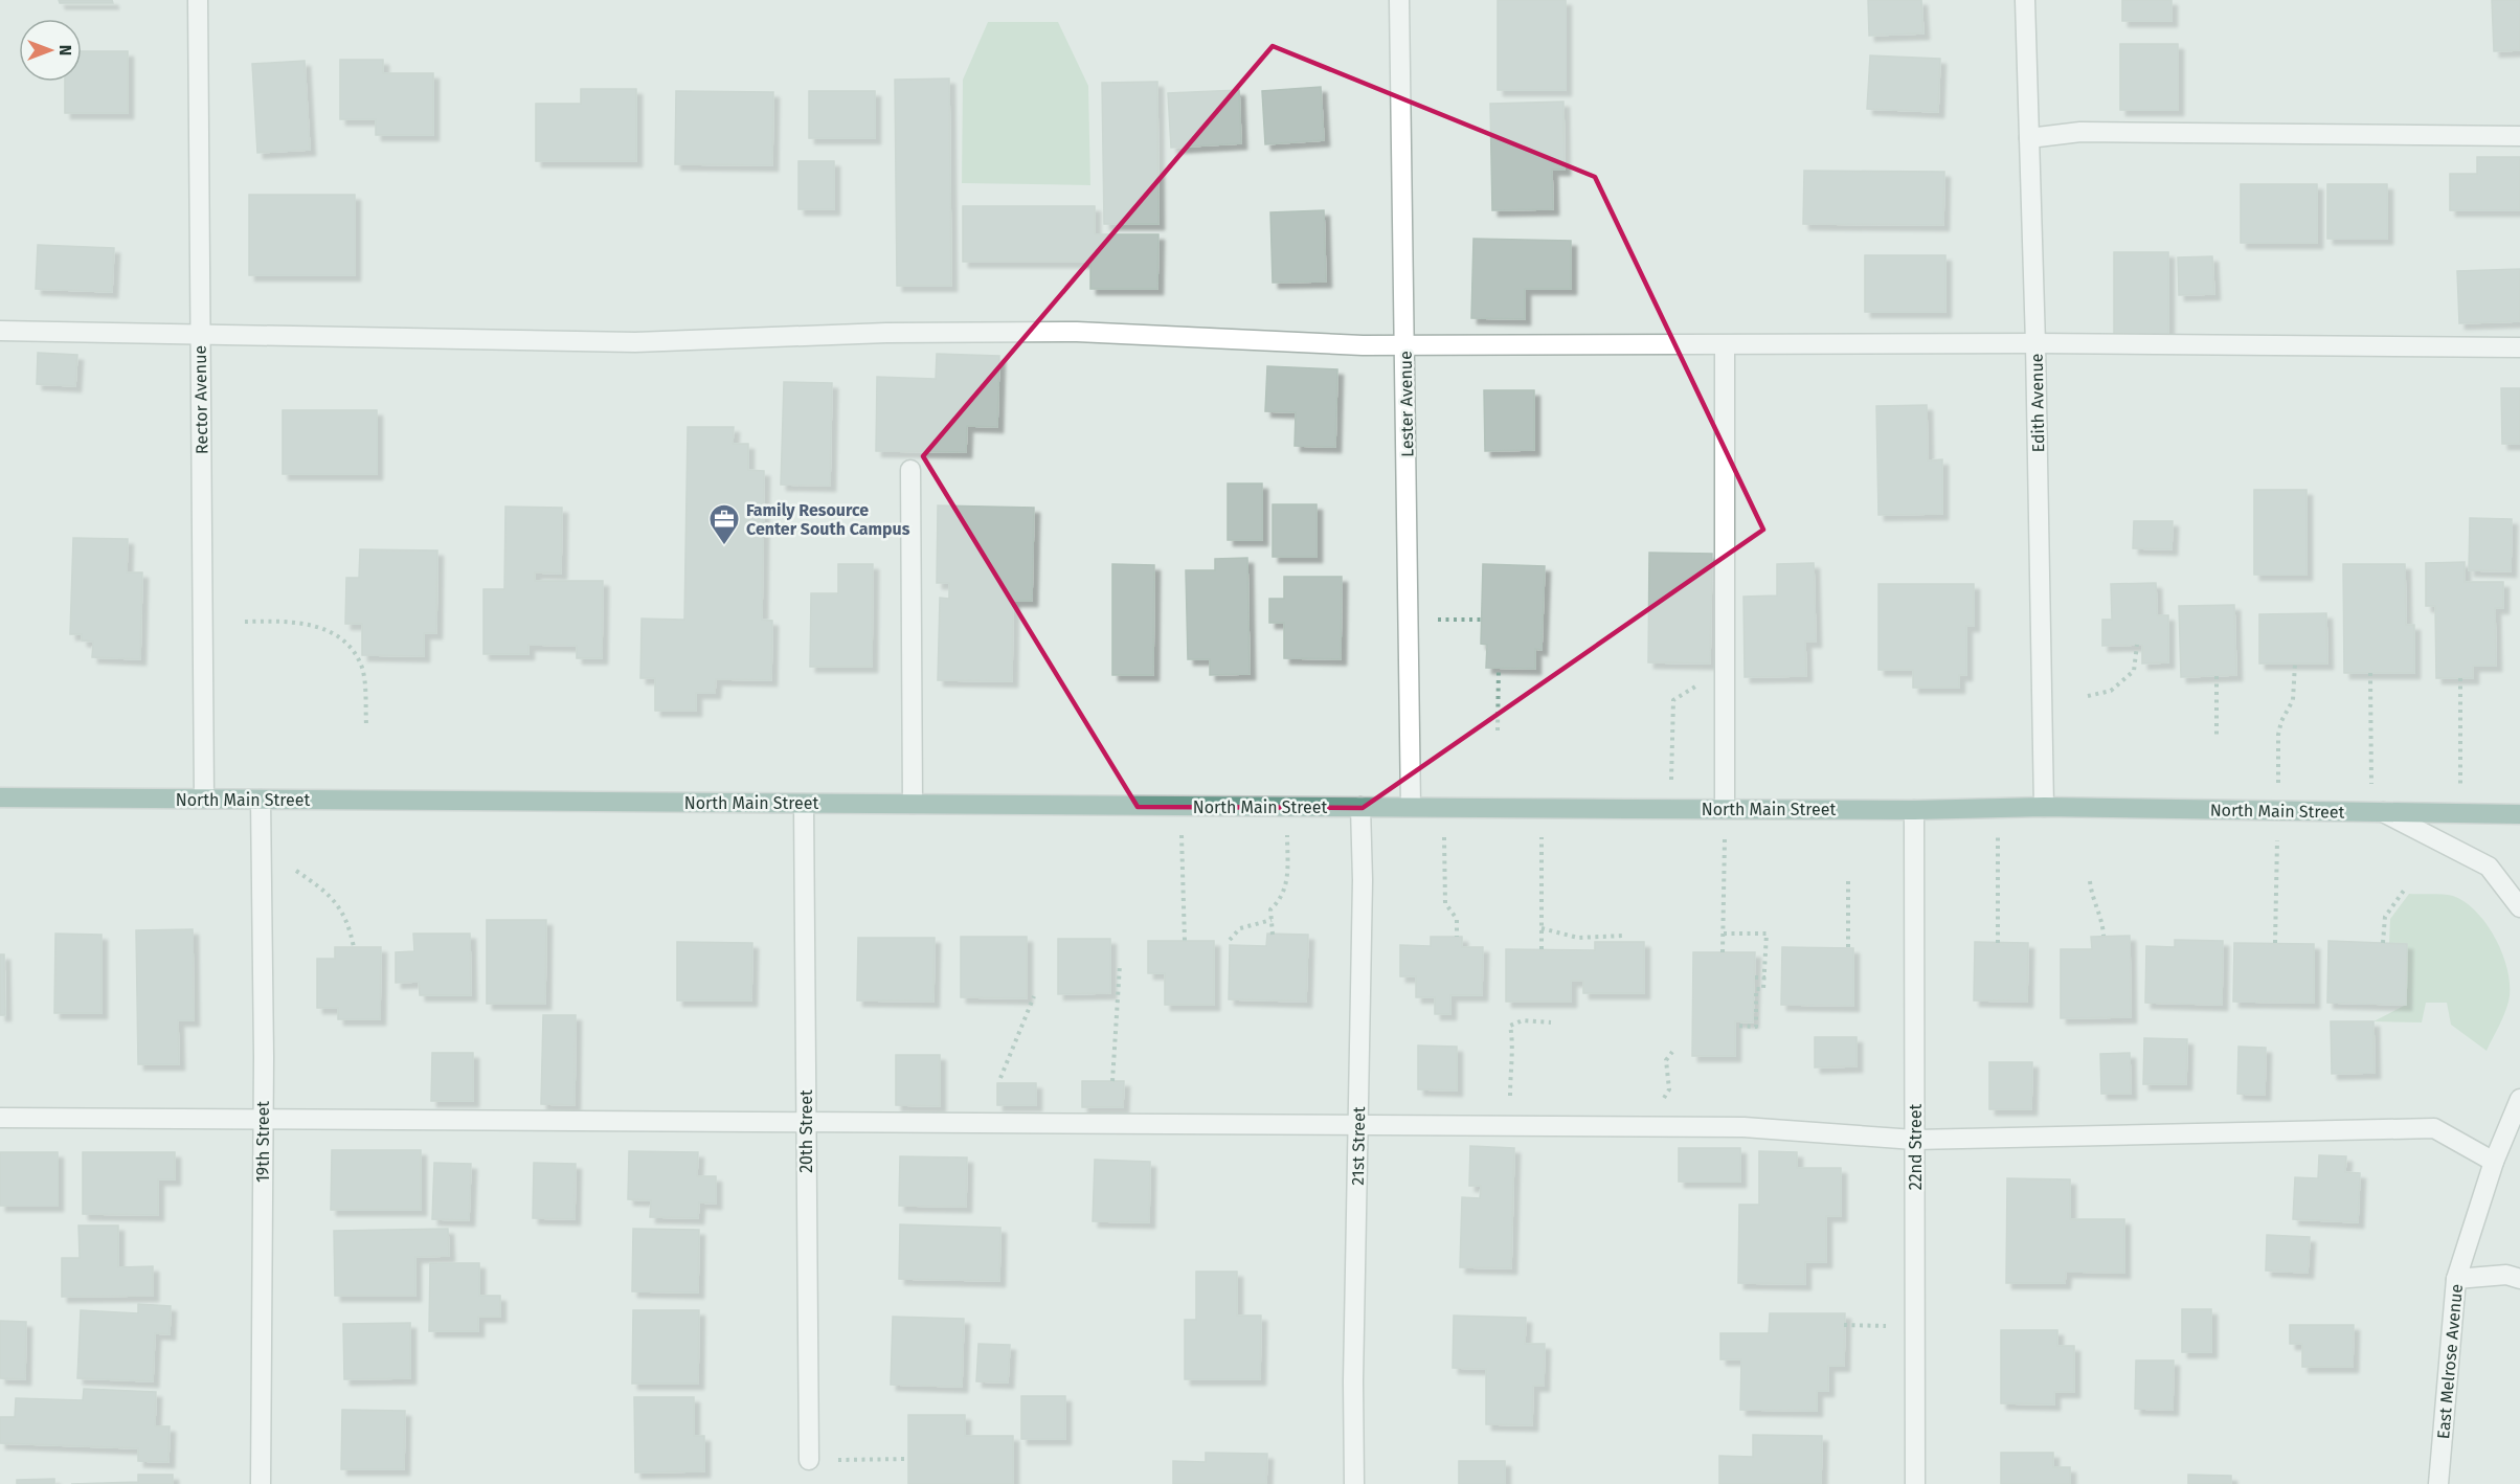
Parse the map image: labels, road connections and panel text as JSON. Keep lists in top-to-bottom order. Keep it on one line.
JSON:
{"streets":{"main road":["North Main Street"],"street":["Rector Avenue","Edith Avenue","Lester Avenue","20th Street","19th Street","21st Street","22nd Street","East Melrose Avenue"]},"crossings":[["Rector Avenue","North Main Street"],["Edith Avenue","North Main Street"],["Lester Avenue","North Main Street"],["North Main Street","20th Street"],["North Main Street","19th Street"],["North Main Street","21st Street"],["North Main Street","22nd Street"]],"places":{"office":["Family Resource Center South Campus"]},"north":"right"}
